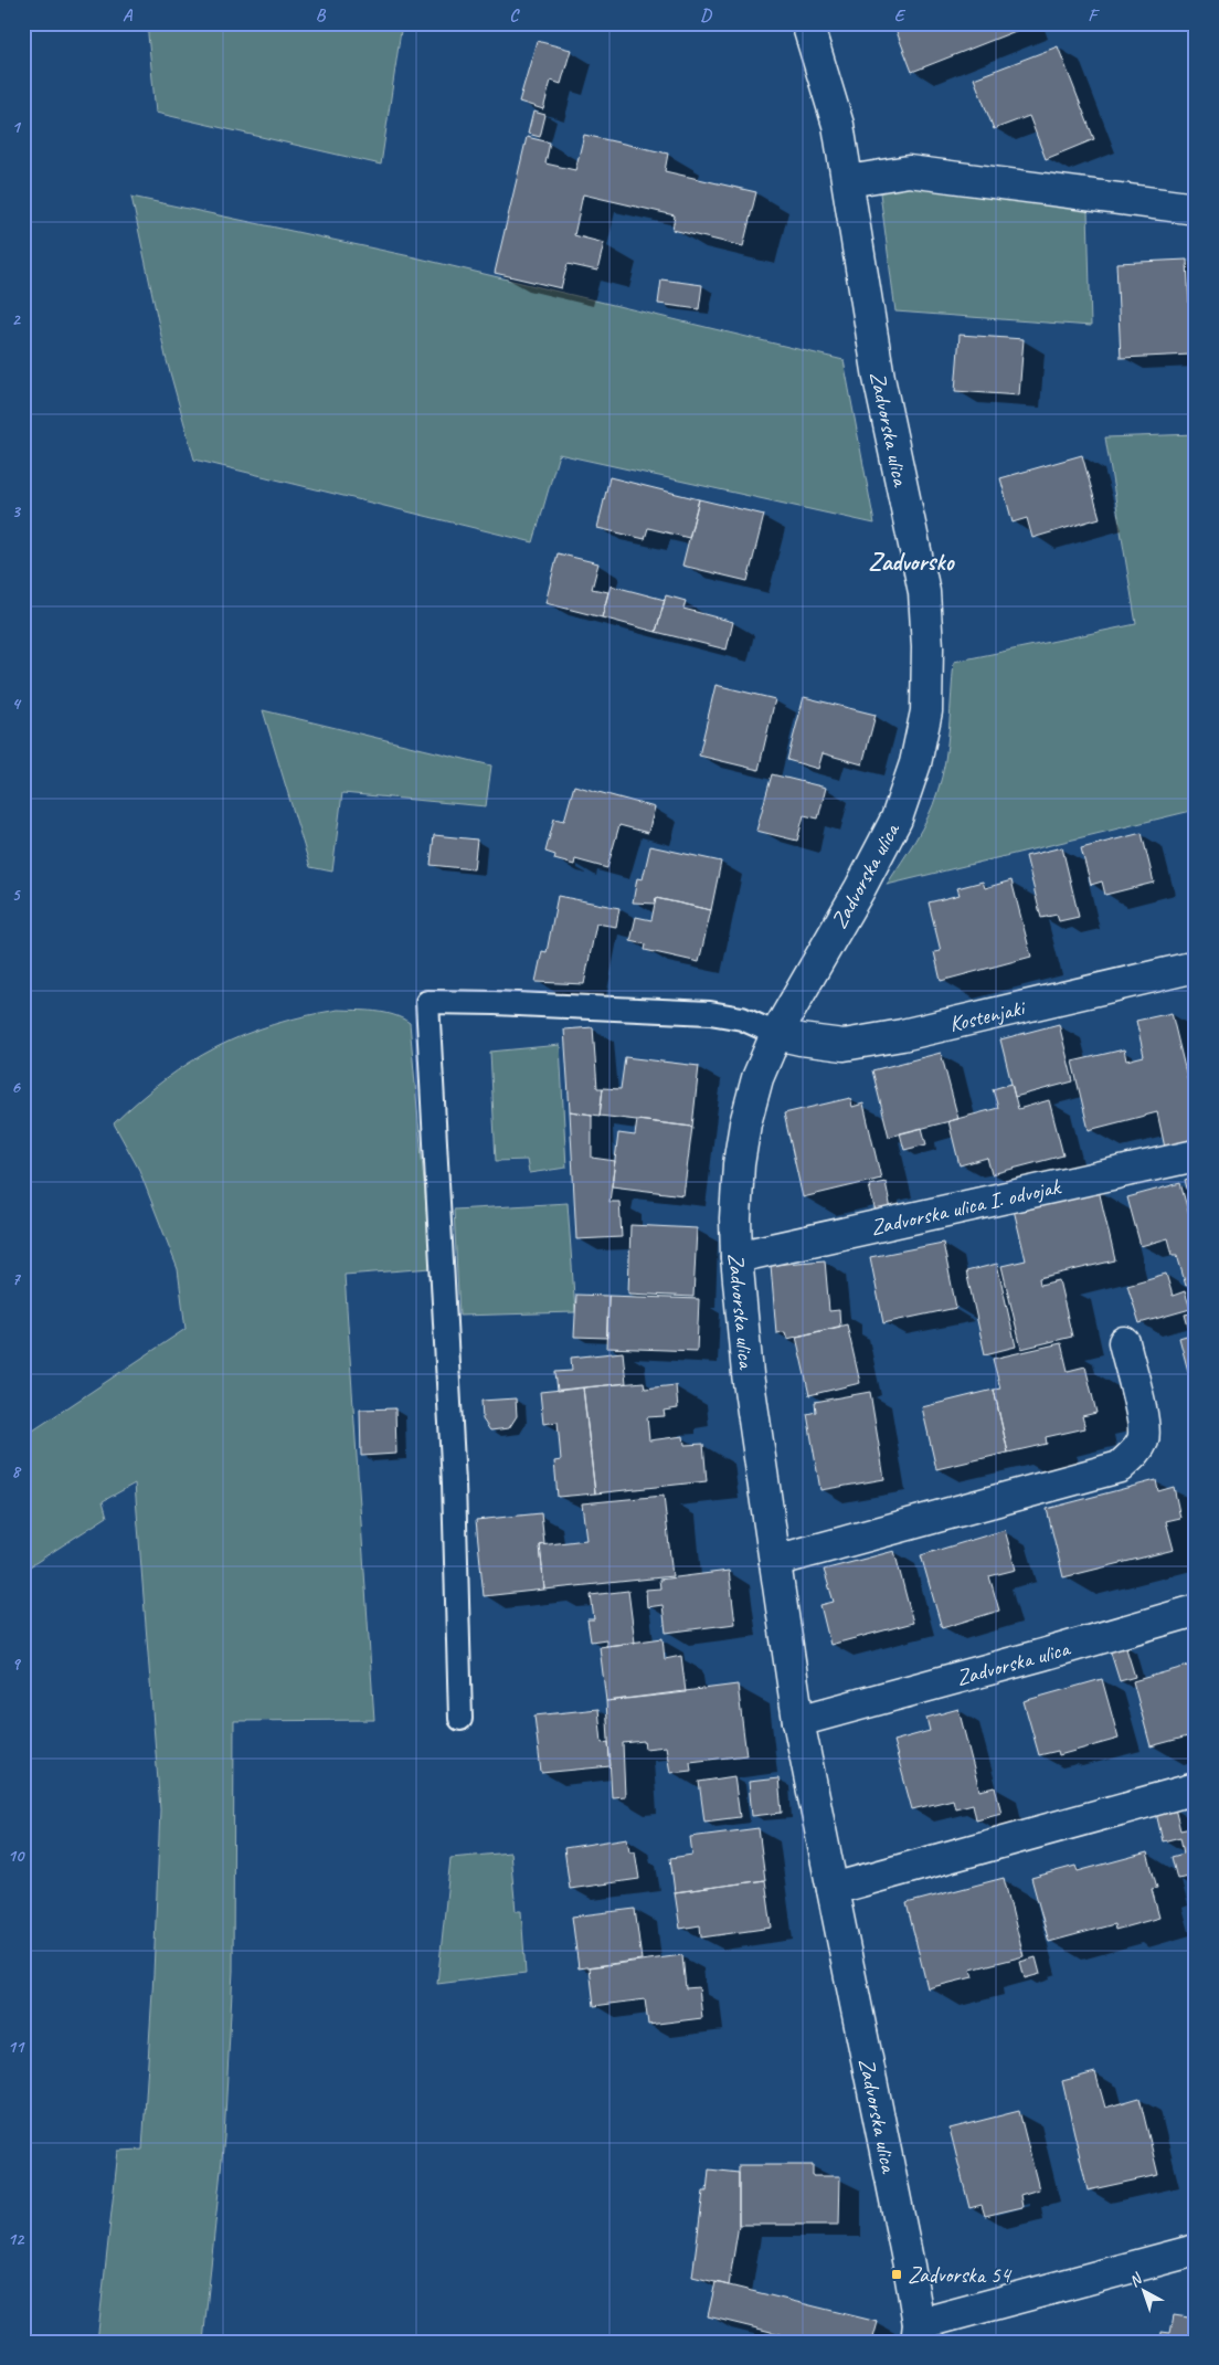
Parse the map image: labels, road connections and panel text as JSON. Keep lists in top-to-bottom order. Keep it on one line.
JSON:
{"streets":{"street":["Zadvorska ulica","Kostenjaki","Zadvorska ulica I. odvojak"]},"crossings":[["Zadvorska ulica","Kostenjaki"],["Zadvorska ulica","Zadvorska ulica I. odvojak"]],"districts":["Zadvorsko"],"places":{"transit":["Zadvorska 54"]},"north":"top left","grid":{"columns":["A","B","C","D","E","F"],"rows":["1","2","3","4","5","6","7","8","9","10","11","12"]}}
